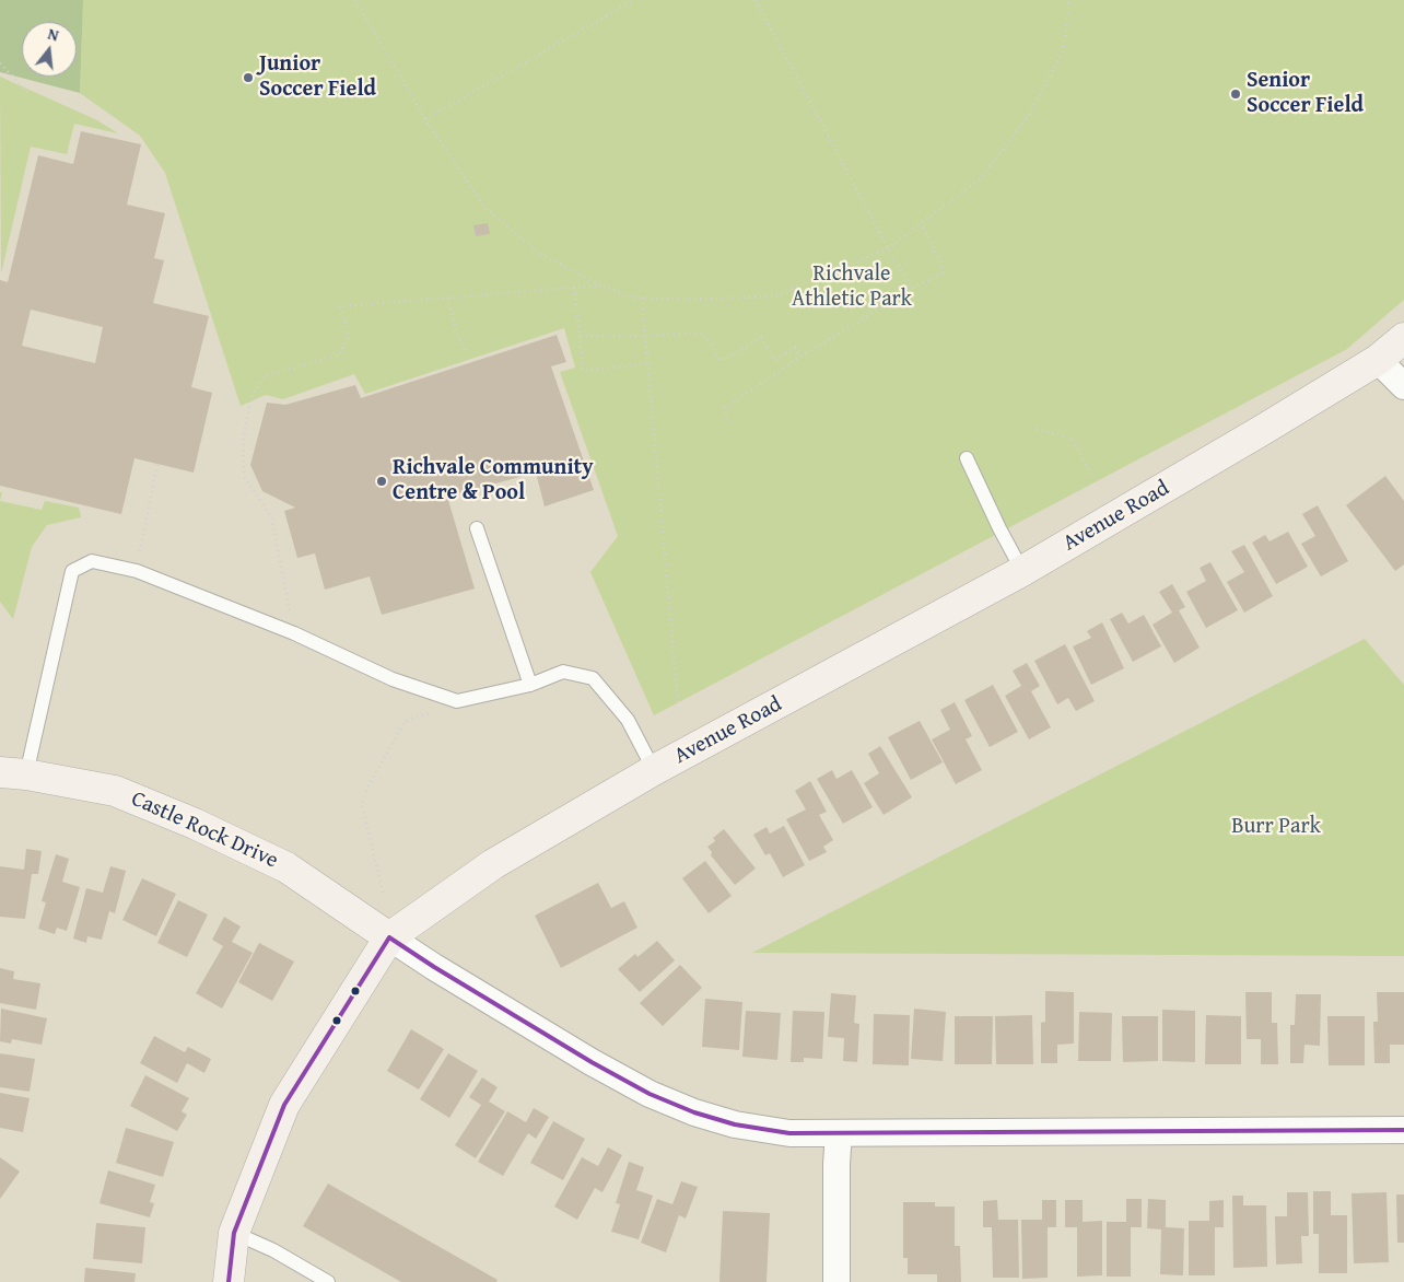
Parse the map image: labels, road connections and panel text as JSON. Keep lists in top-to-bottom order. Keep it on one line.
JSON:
{"streets":{"street":["Avenue Road","Castle Rock Drive"]},"crossings":[["Avenue Road","Castle Rock Drive"]],"parks":["Richvale Athletic Park","Burr Park"],"places":["Junior Soccer Field","Senior Soccer Field","Richvale Community Centre & Pool"],"north":"top"}
